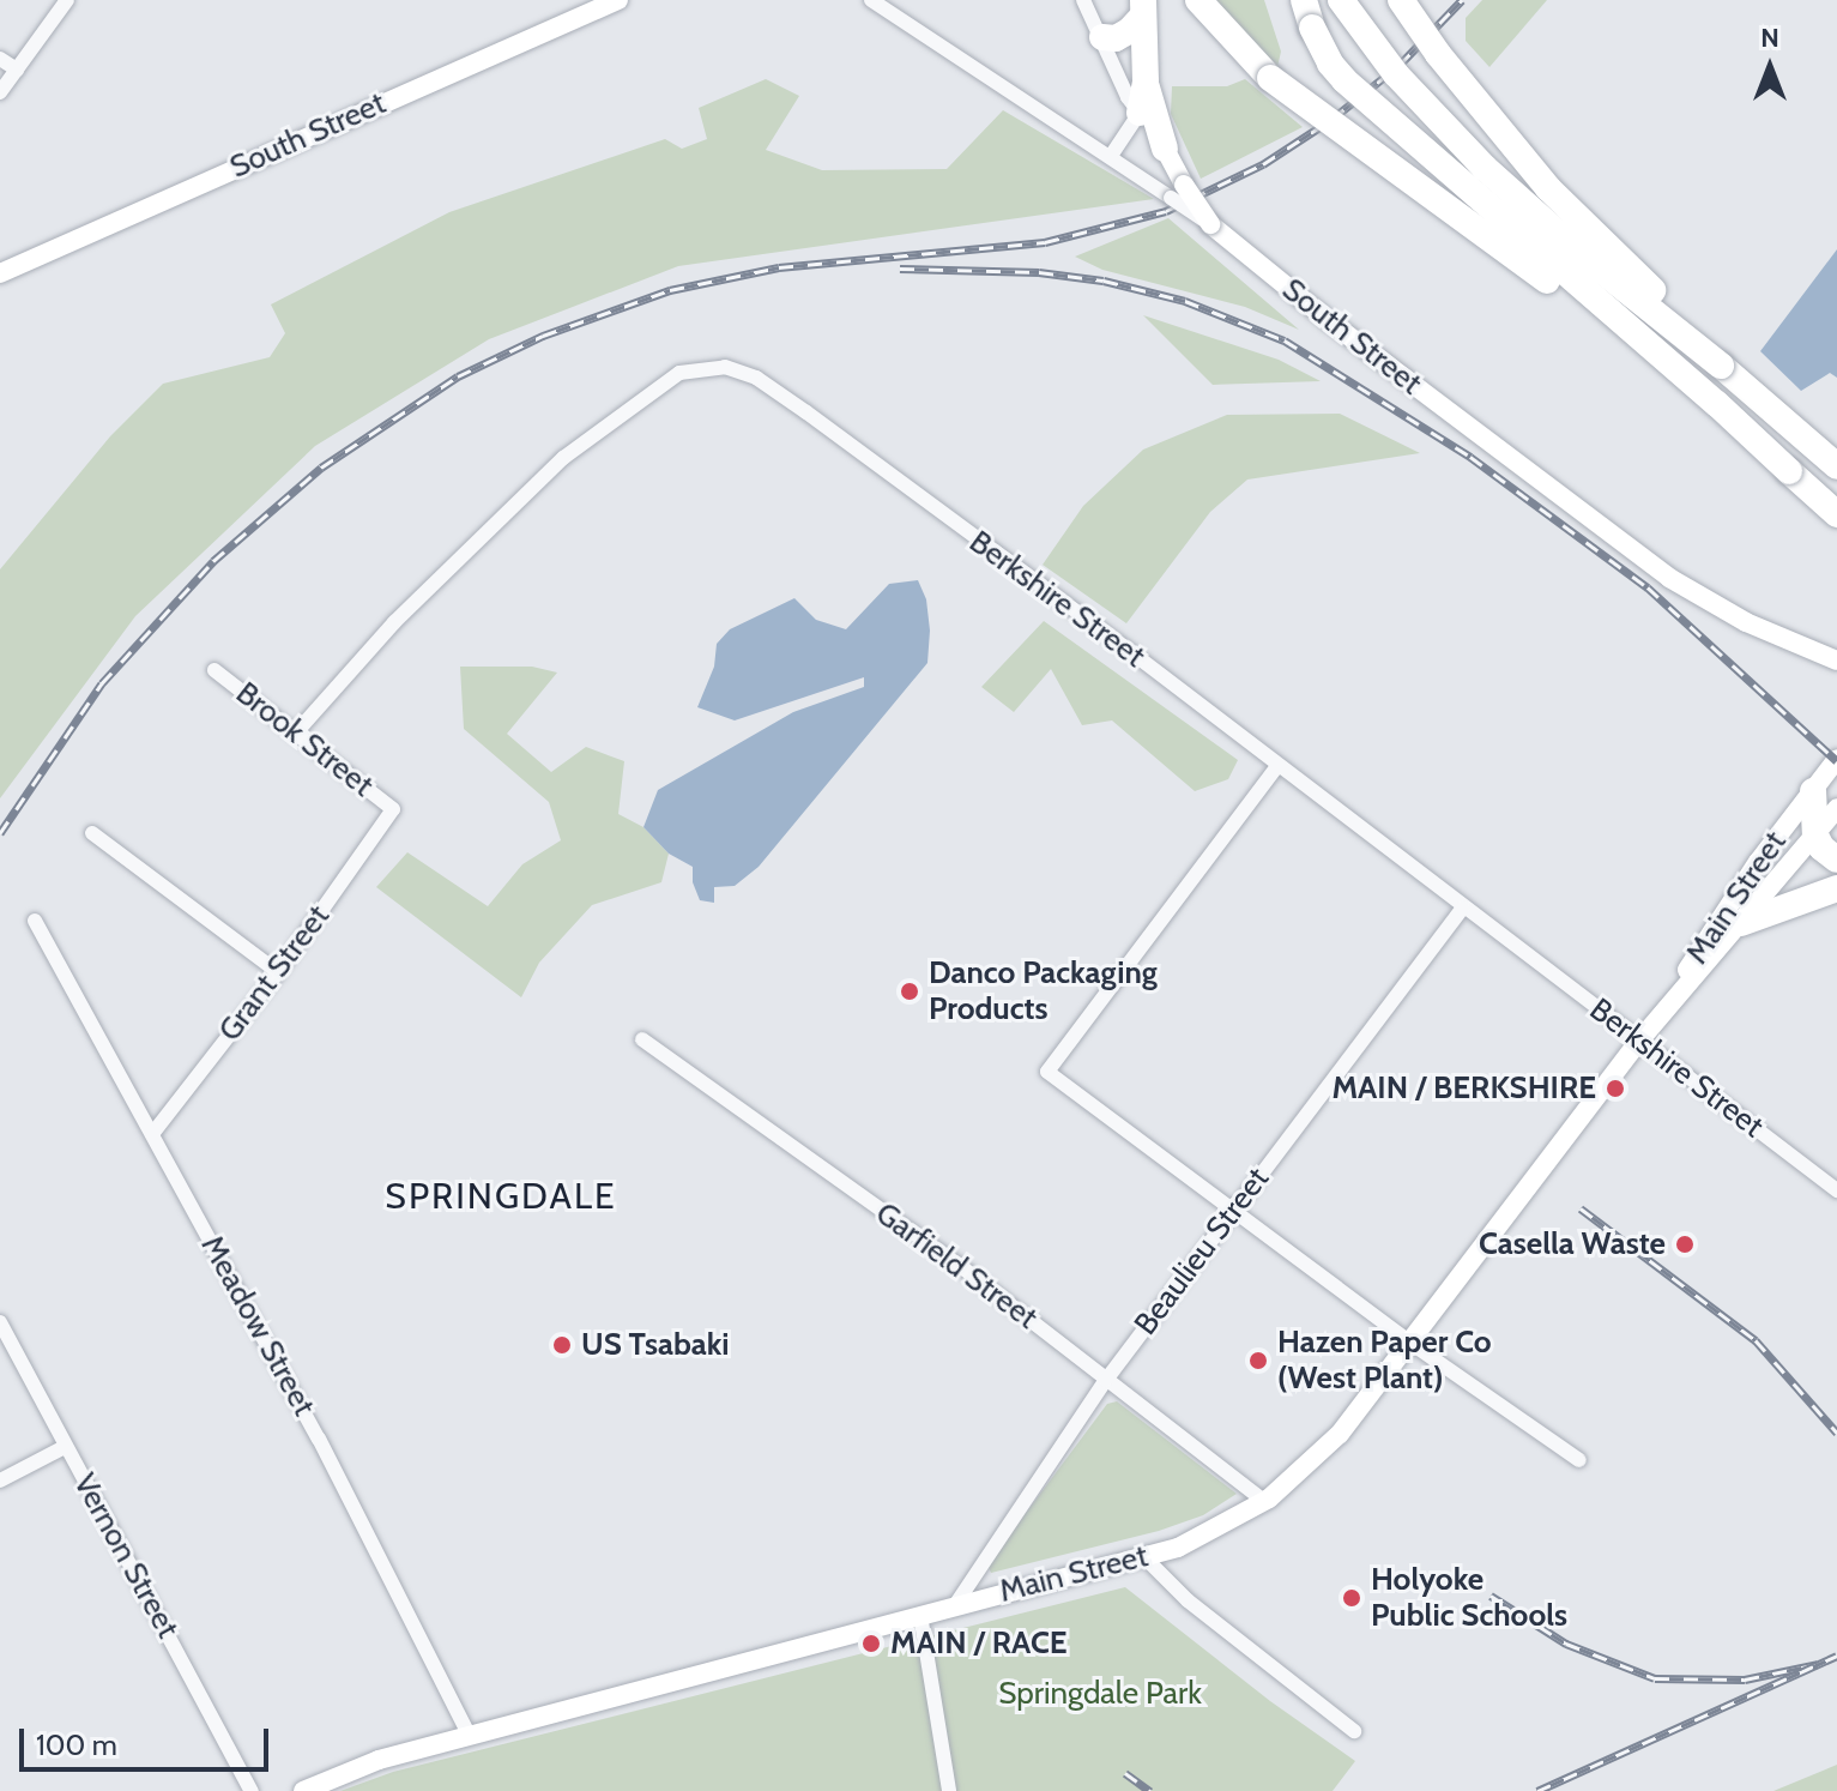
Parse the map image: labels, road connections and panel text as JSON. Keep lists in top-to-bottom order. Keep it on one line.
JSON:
{"streets":{"main road":["South Street","Main Street"],"street":["Berkshire Street","Brook Street","Grant Street","Beaulieu Street","Garfield Street","Meadow Street","Vernon Street"]},"crossings":[["Berkshire Street","Brook Street"],["Berkshire Street","Main Street"],["Berkshire Street","Beaulieu Street"],["Brook Street","Grant Street"],["Main Street","Beaulieu Street"],["Main Street","Garfield Street"],["Main Street","Meadow Street"],["Grant Street","Meadow Street"],["Beaulieu Street","Garfield Street"]],"districts":["SPRINGDALE"],"parks":["Springdale Park"],"places":["Danco Packaging Products","MAIN / BERKSHIRE","Casella Waste","US Tsabaki","Hazen Paper Co (West Plant)","Holyoke Public Schools","MAIN / RACE"],"scale_bar":"100 m","north":"top"}
